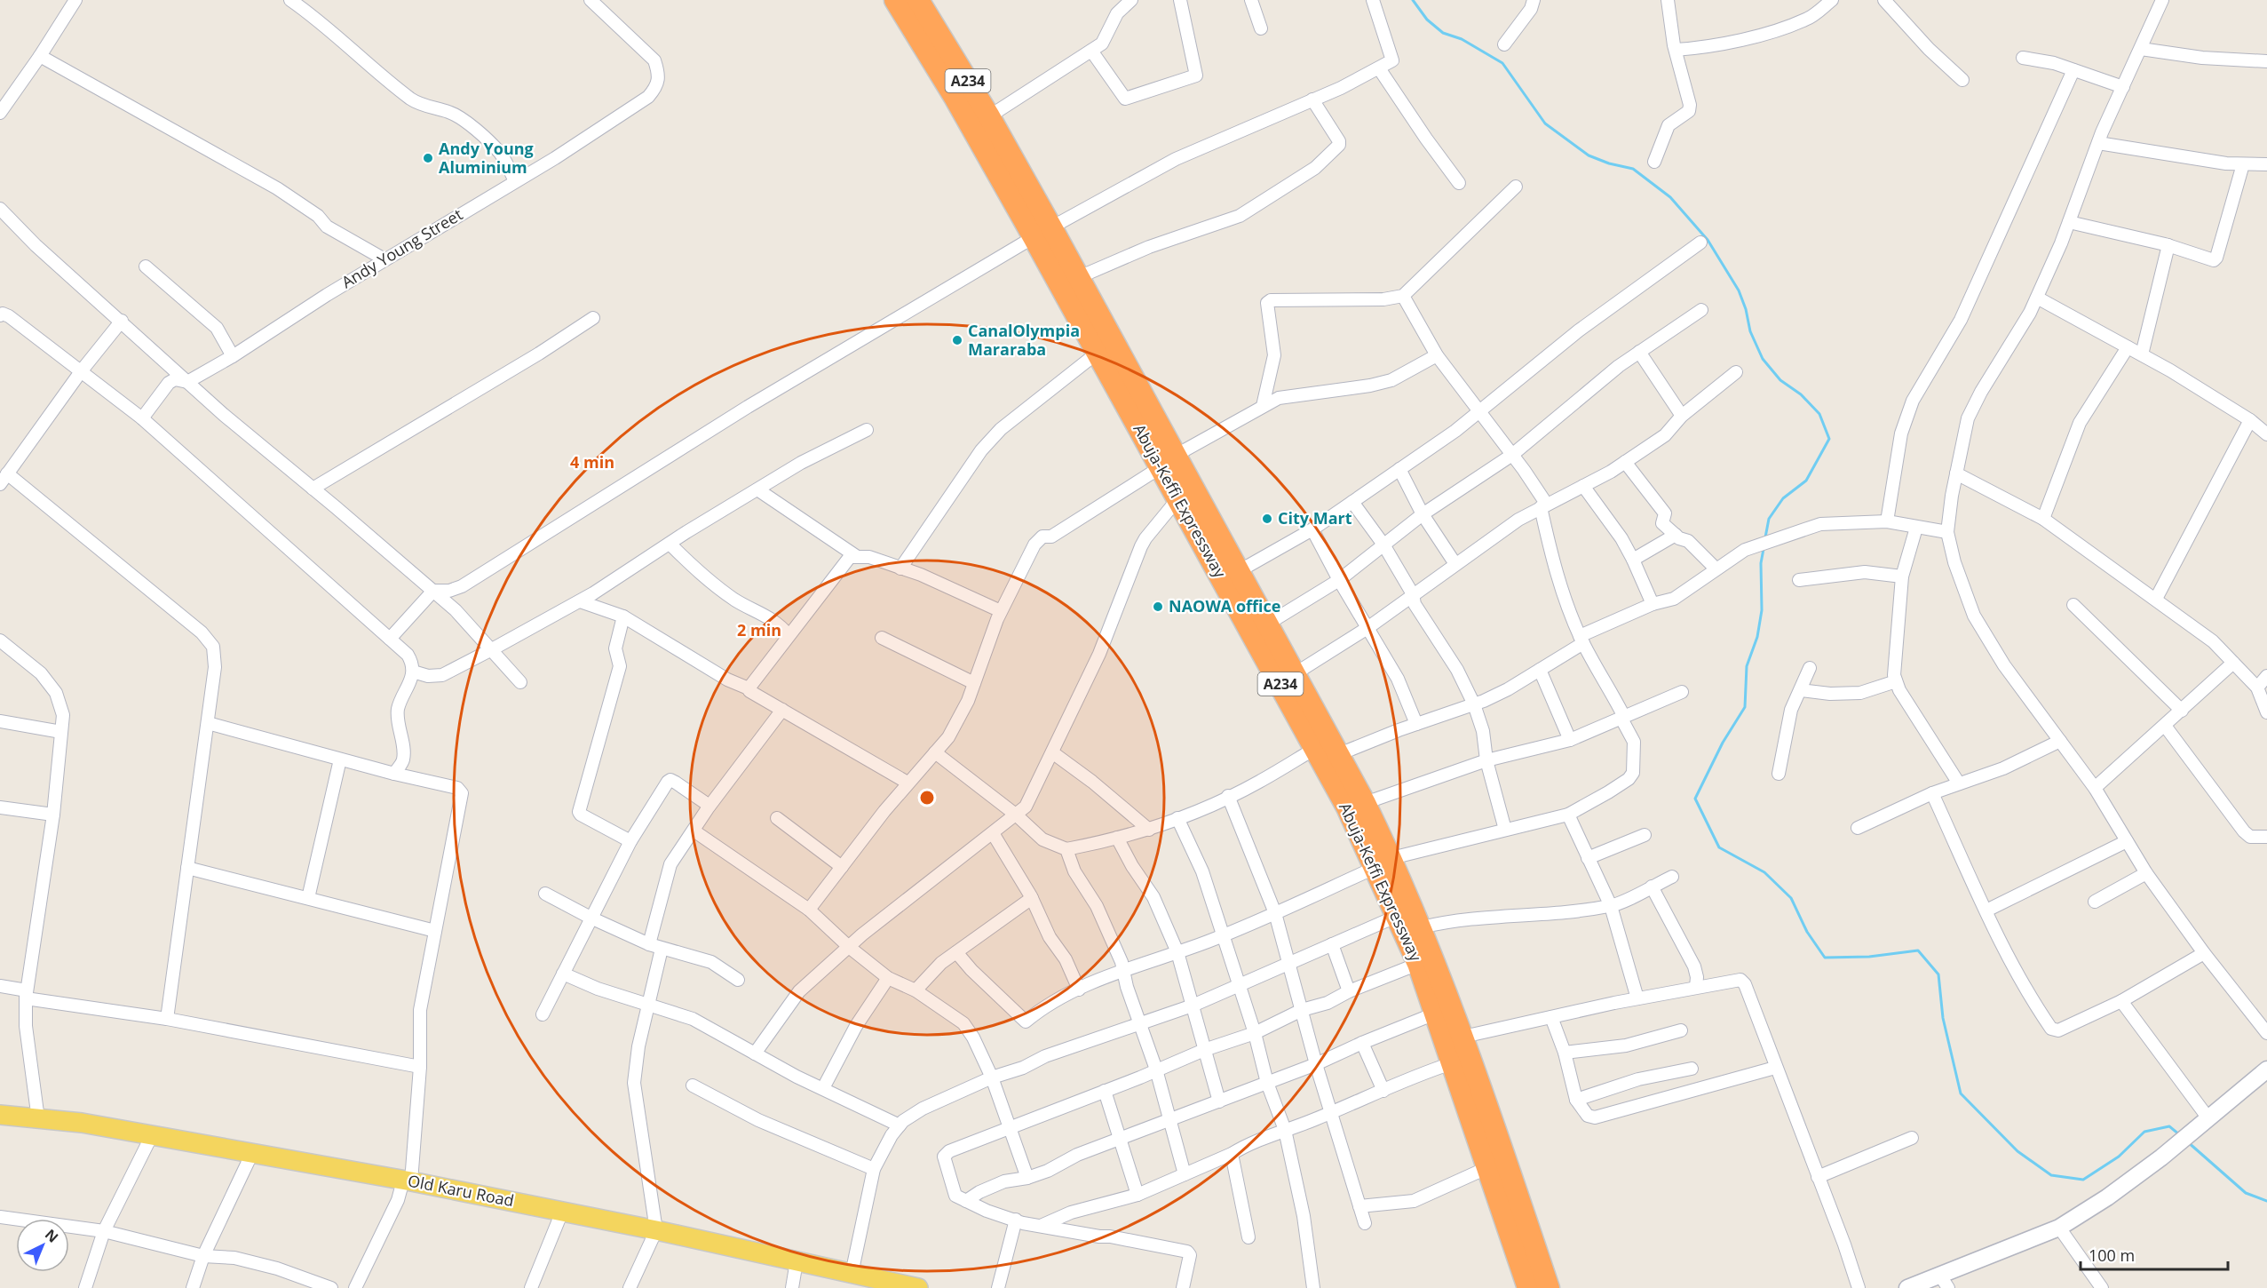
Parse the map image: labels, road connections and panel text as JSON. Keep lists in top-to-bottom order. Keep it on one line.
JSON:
{"streets":{"highway":["A234","Abuja-Keffi Expressway"],"main road":["Old Karu Road"],"street":["Andy Young Street"]},"places":["Andy Young Aluminium","CanalOlympia Mararaba","City Mart","NAOWA office"],"scale_bar":"100 m","north":"top right","rings":["4 min","2 min"]}
